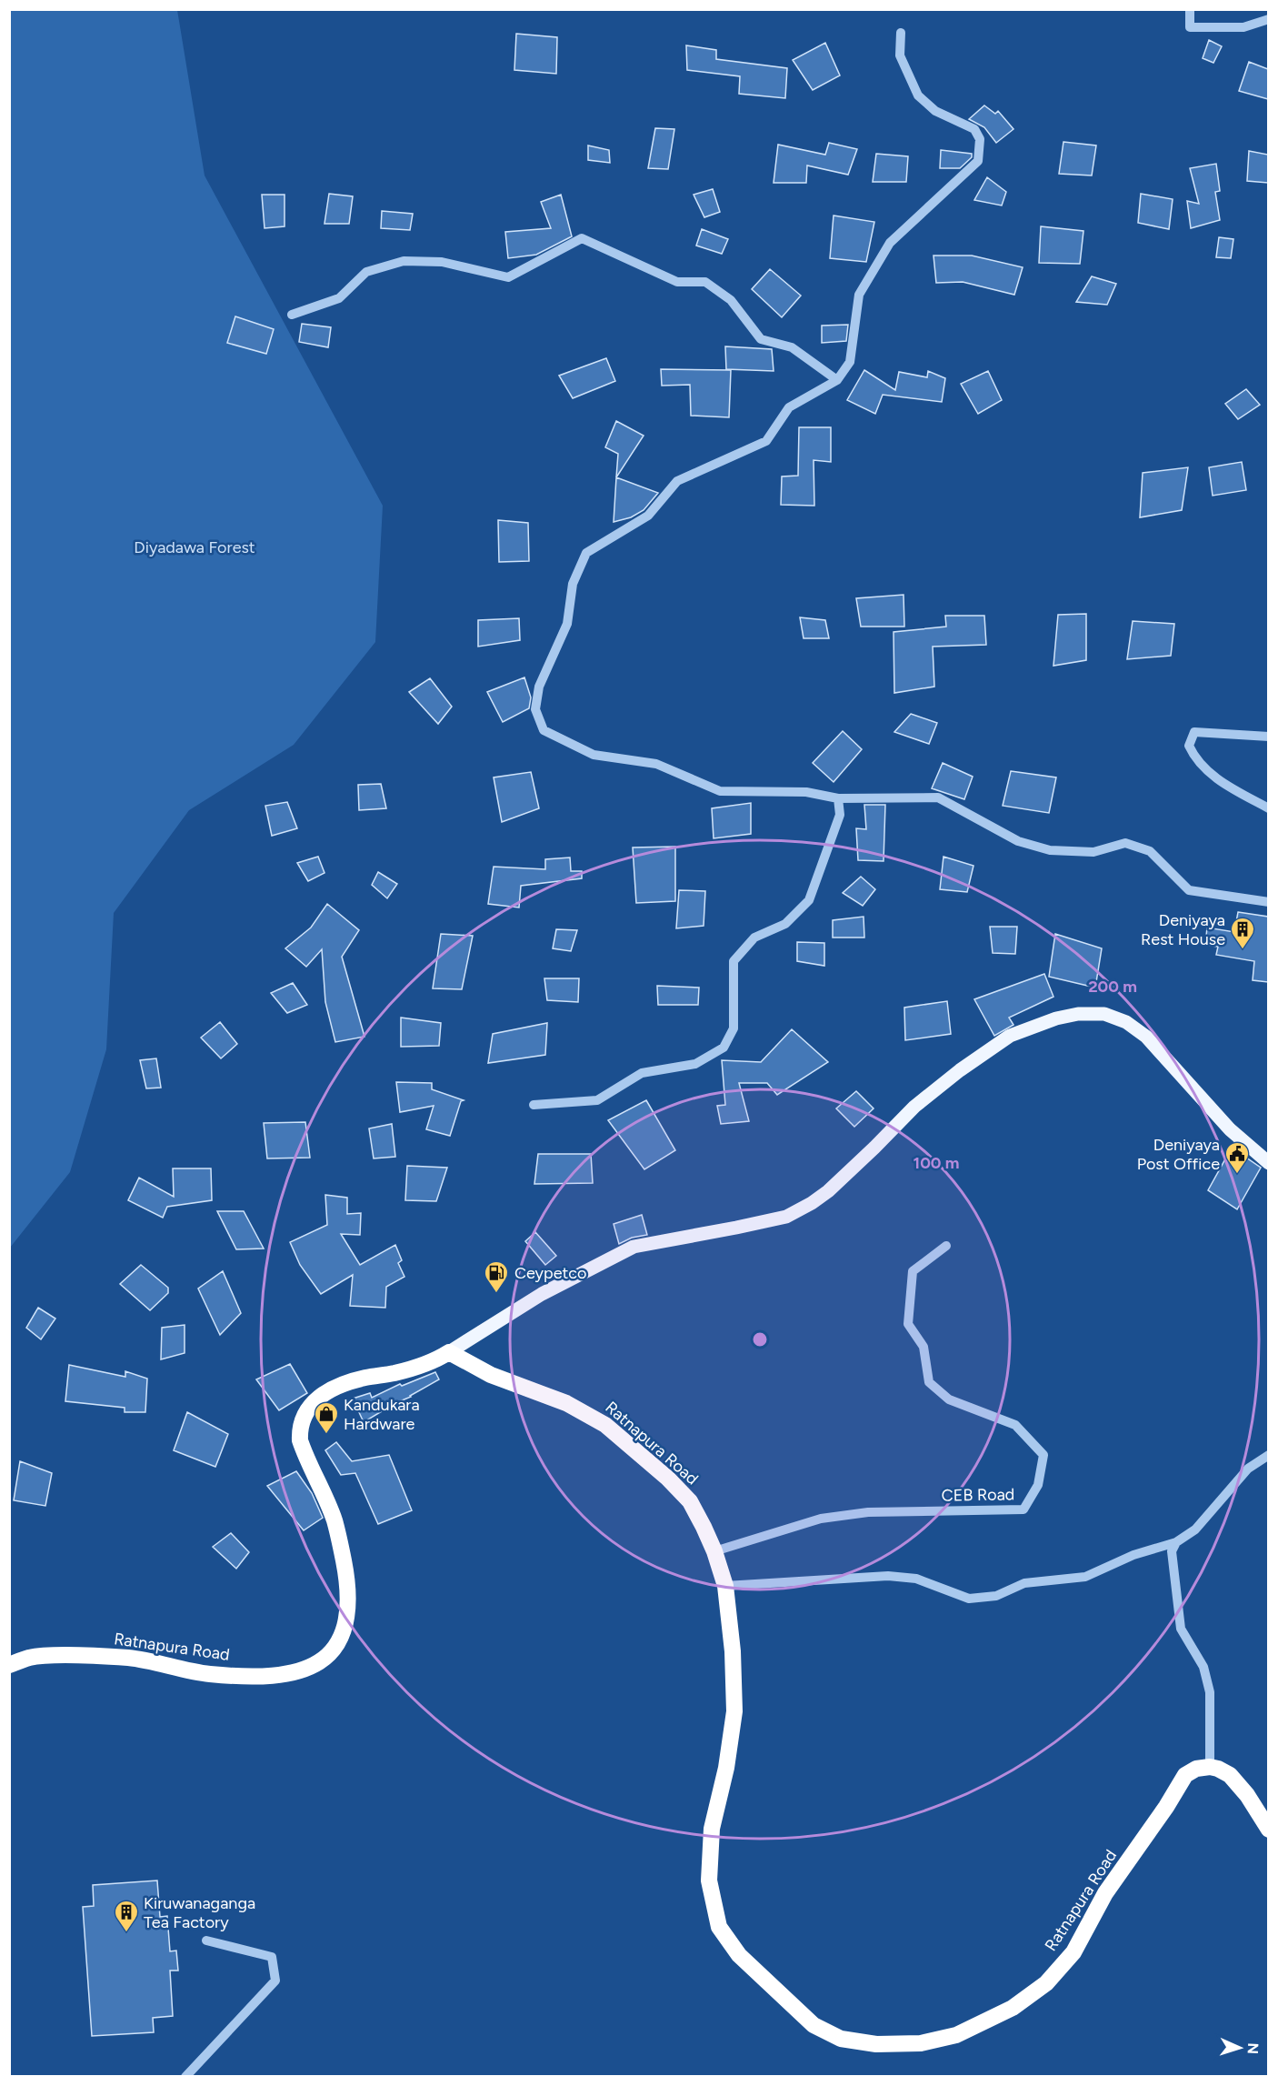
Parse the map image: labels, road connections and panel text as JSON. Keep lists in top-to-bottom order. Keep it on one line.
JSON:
{"streets":{"highway":["Ratnapura Road"],"street":["CEB Road"]},"crossings":[["Ratnapura Road","CEB Road"]],"parks":["Diyadawa Forest"],"places":{"building":["Deniyaya Rest House","Kiruwanaganga Tea Factory"],"public building":["Deniyaya Post Office"],"fuel station":["Ceypetco"],"shop":["Kandukara Hardware"]},"north":"right","rings":["200 m","100 m"]}
